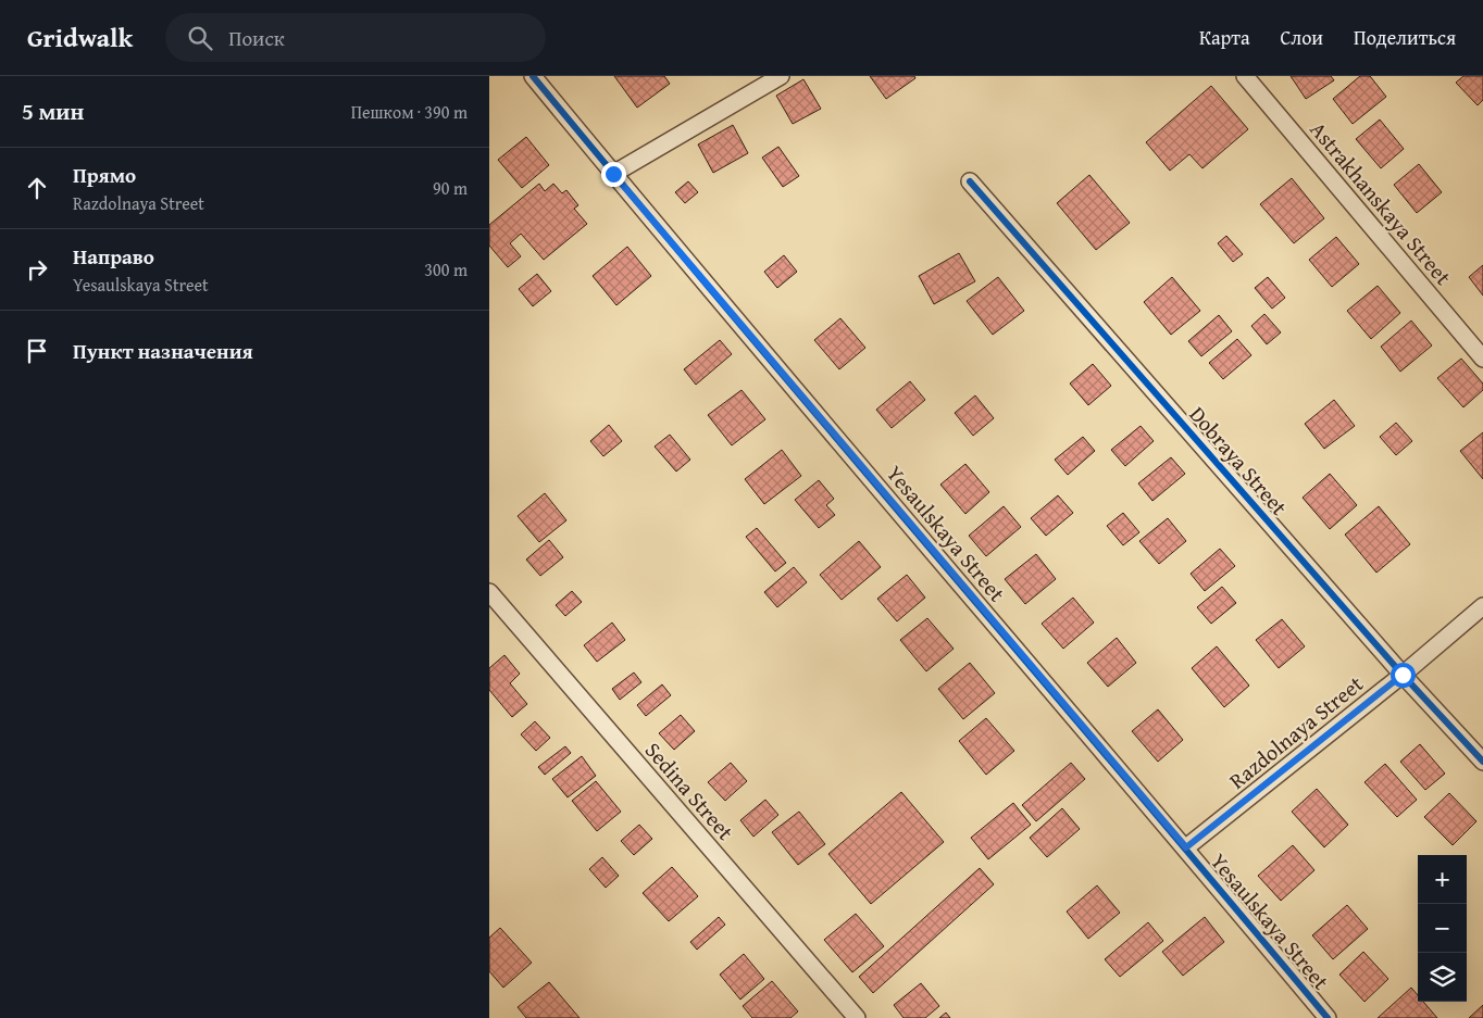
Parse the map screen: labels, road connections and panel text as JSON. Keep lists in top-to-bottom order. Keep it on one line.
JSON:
{"streets":{"street":["Astrakhanskaya Street","Dobraya Street","Yesaulskaya Street","Razdolnaya Street","Sedina Street"]},"crossings":[["Dobraya Street","Razdolnaya Street"],["Yesaulskaya Street","Razdolnaya Street"]],"page":{"header":"Gridwalk","search":"Поиск","nav":["Карта","Слои","Поделиться"],"heading":["5 мин","Пешком · 390 m"],"list":[["Прямо","Razdolnaya Street","90 m"],["Направо","Yesaulskaya Street","300 m"],"Пункт назначения"],"map_buttons":["+","−"]}}
